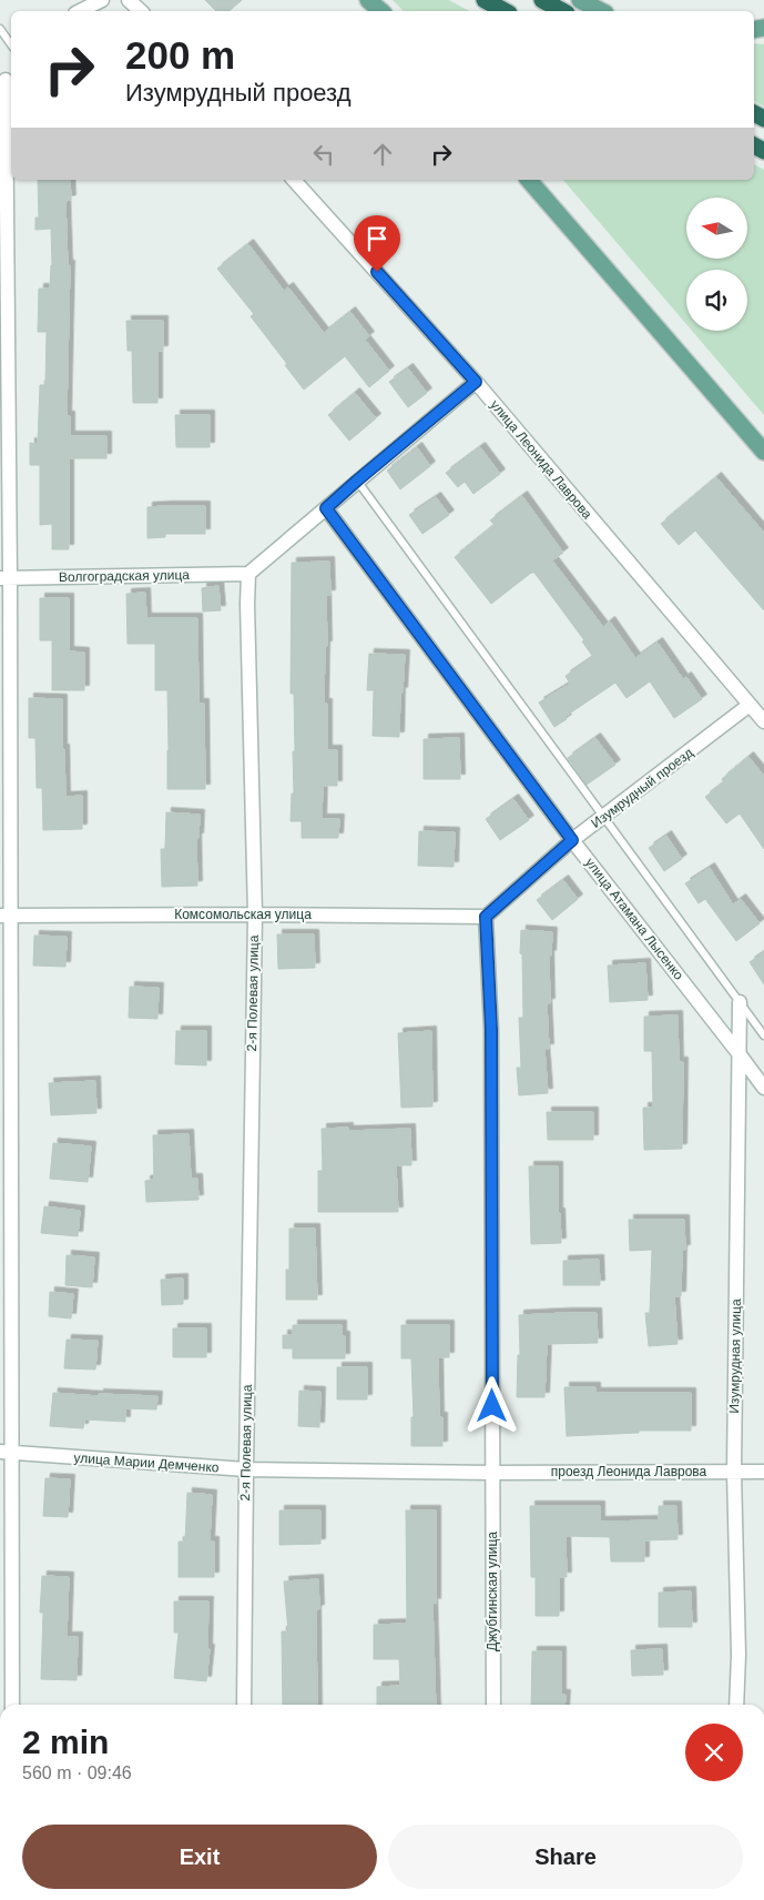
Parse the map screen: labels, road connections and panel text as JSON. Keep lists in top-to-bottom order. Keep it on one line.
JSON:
{"streets":{"street":["улица Леонида Лаврова","Волгоградская улица","Изумрудный проезд","Комсомольская улица","улица Атамана Лысенко","2-я Полевая улица","Изумрудная улица","улица Марии Демченко","проезд Леонида Лаврова","Джубгинская улица"]},"crossings":[["улица Леонида Лаврова","Изумрудный проезд"],["Волгоградская улица","2-я Полевая улица"],["Изумрудный проезд","Комсомольская улица"],["Изумрудный проезд","улица Атамана Лысенко"],["Изумрудный проезд","Джубгинская улица"],["Комсомольская улица","2-я Полевая улица"],["Комсомольская улица","Джубгинская улица"],["улица Атамана Лысенко","Изумрудная улица"],["2-я Полевая улица","улица Марии Демченко"],["Изумрудная улица","проезд Леонида Лаврова"],["улица Марии Демченко","проезд Леонида Лаврова"],["улица Марии Демченко","Джубгинская улица"],["проезд Леонида Лаврова","Джубгинская улица"]],"north":"left","page":{"turn":["200 m","Изумрудный проезд"],"heading":["2 min","560 m · 09:46"],"buttons":["Exit","Share"]}}
